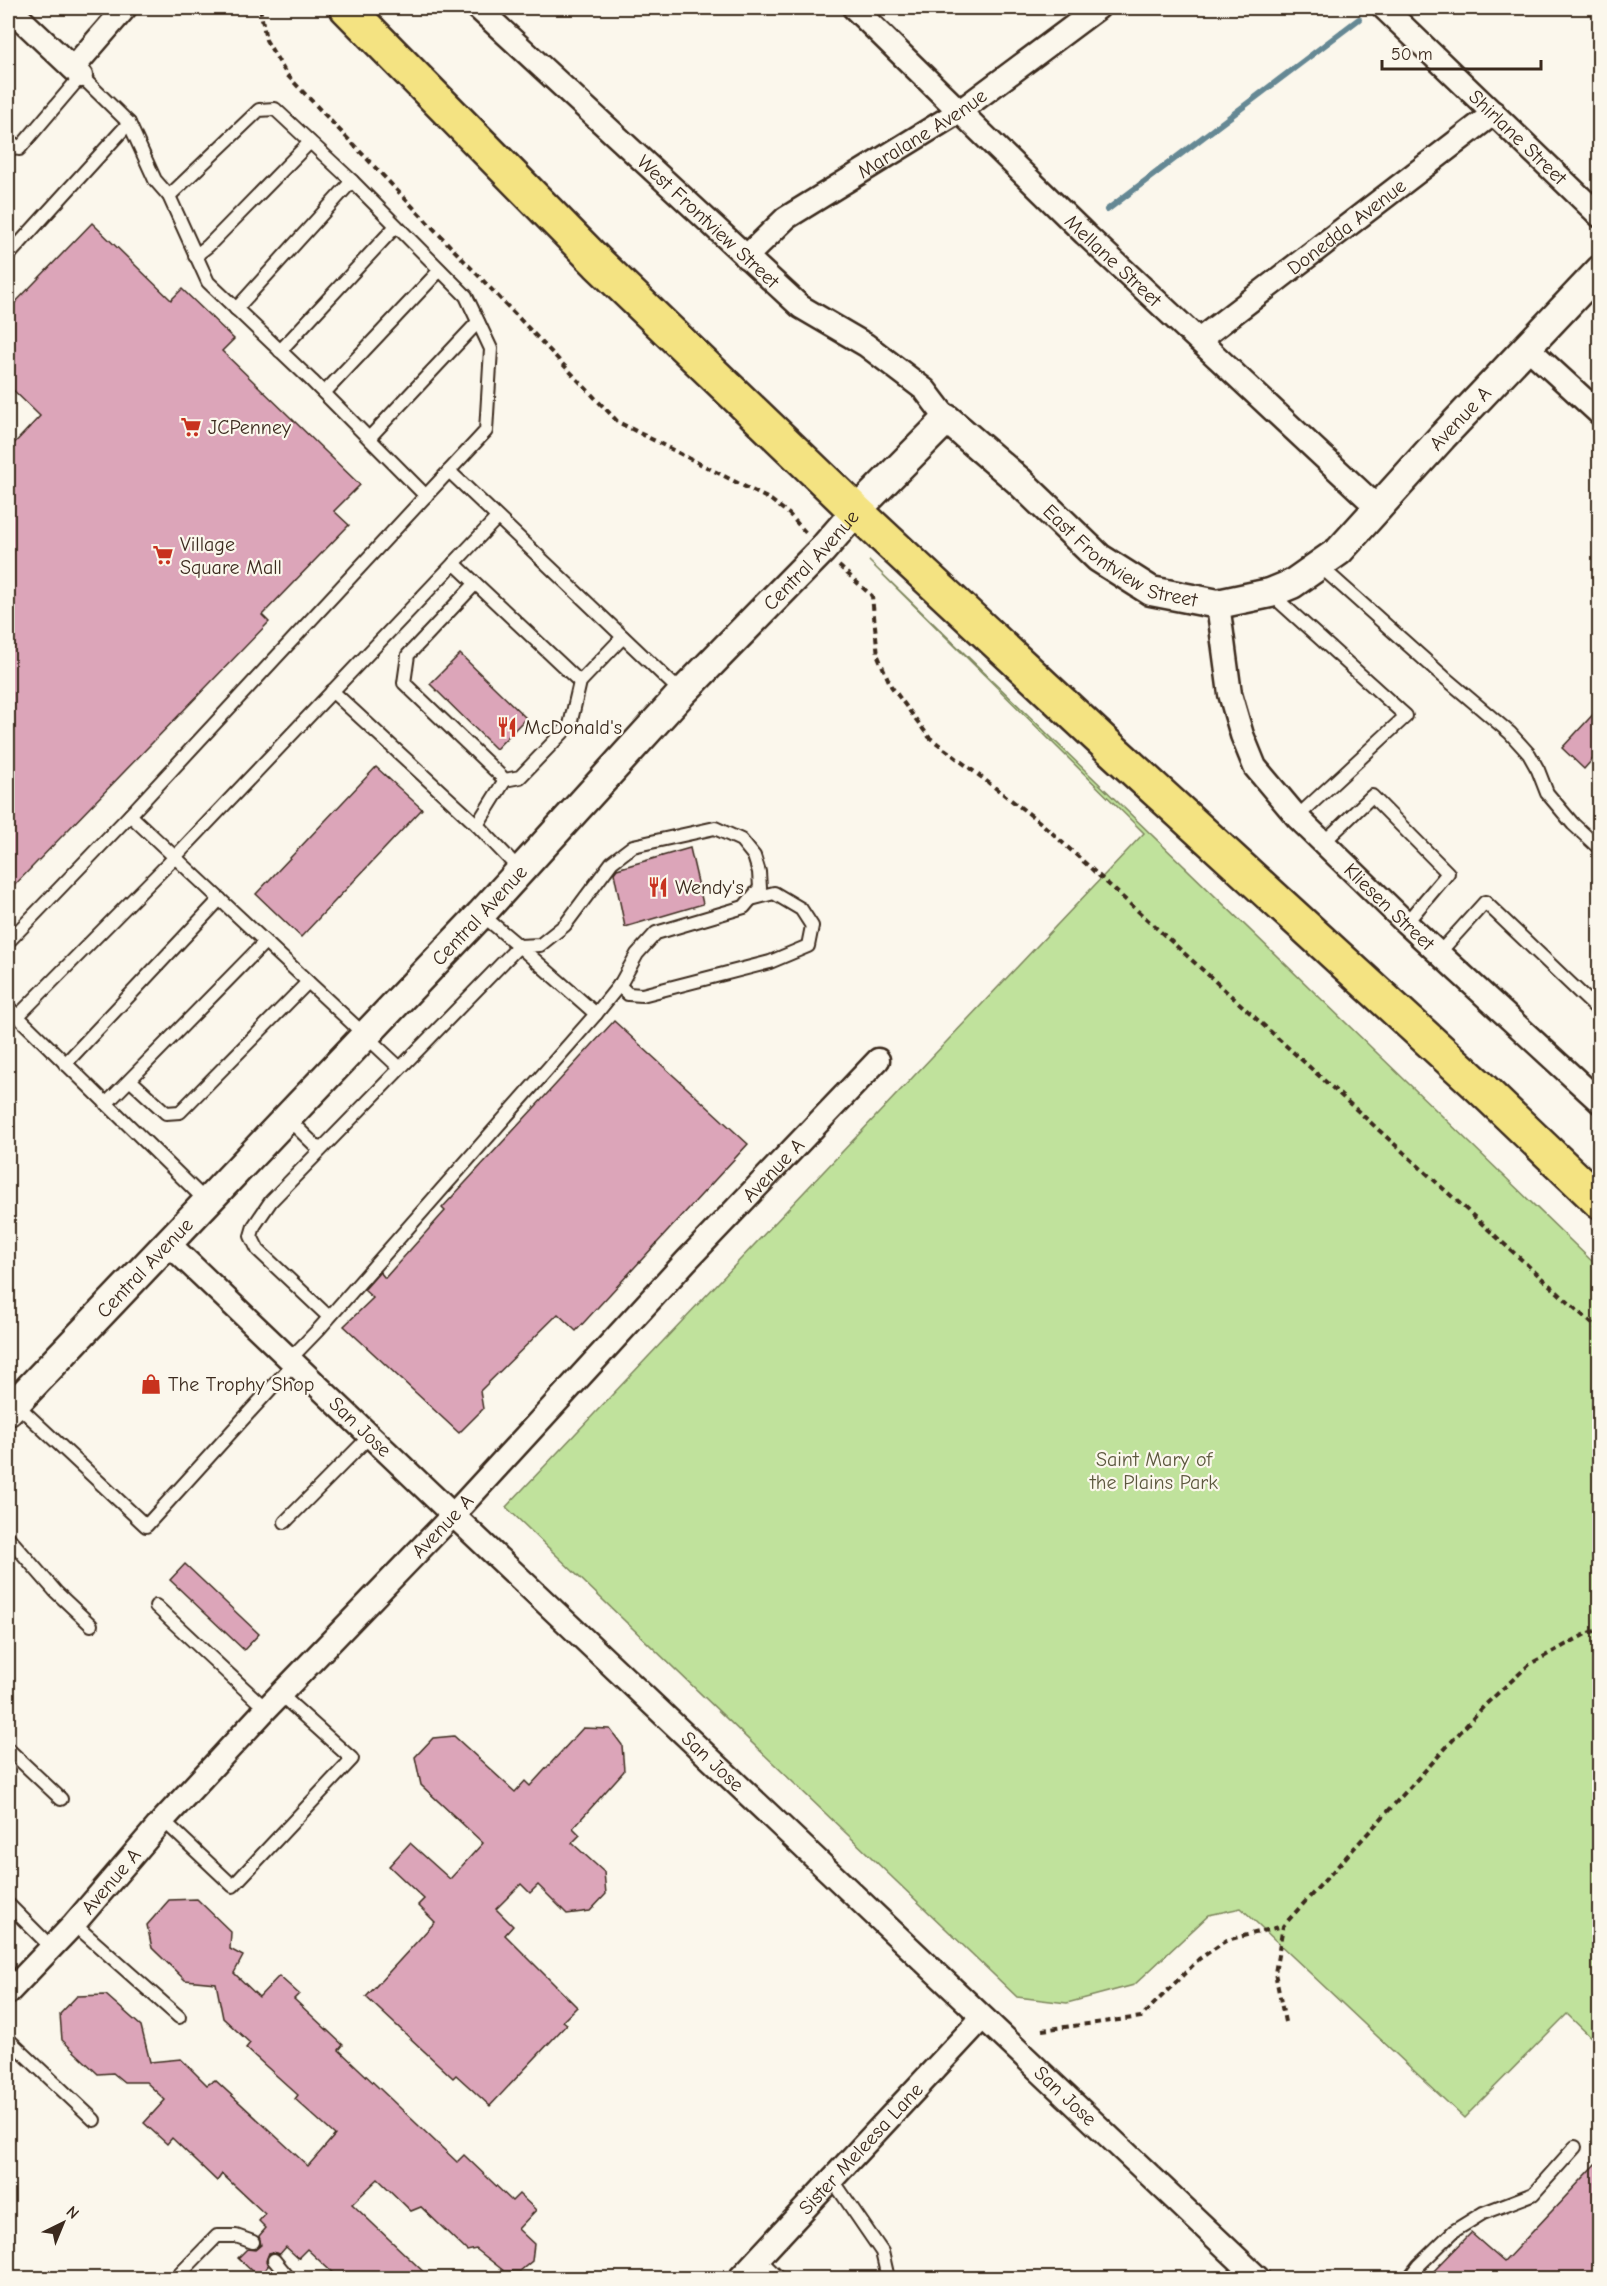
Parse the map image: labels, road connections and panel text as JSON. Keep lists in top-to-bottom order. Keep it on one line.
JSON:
{"streets":{"street":["Maralane Avenue","Shirlane Street","West Frontview Street","Donedda Avenue","Mellane Street","Avenue A","East Frontview Street","Central Avenue","Kliesen Street","San Jose","Sister Meleesa Lane"]},"crossings":[["Maralane Avenue","West Frontview Street"],["Maralane Avenue","Mellane Street"],["Shirlane Street","Donedda Avenue"],["West Frontview Street","East Frontview Street"],["West Frontview Street","Central Avenue"],["Donedda Avenue","Mellane Street"],["Mellane Street","Avenue A"],["Avenue A","East Frontview Street"],["Avenue A","San Jose"],["East Frontview Street","Central Avenue"],["East Frontview Street","Kliesen Street"],["Central Avenue","San Jose"],["San Jose","Sister Meleesa Lane"]],"parks":["Saint Mary of the Plains Park"],"places":{"supermarket":["JCPenney","Village Square Mall"],"restaurant":["McDonald's","Wendy's"],"shop":["The Trophy Shop"]},"scale_bar":"50 m","north":"top right"}
